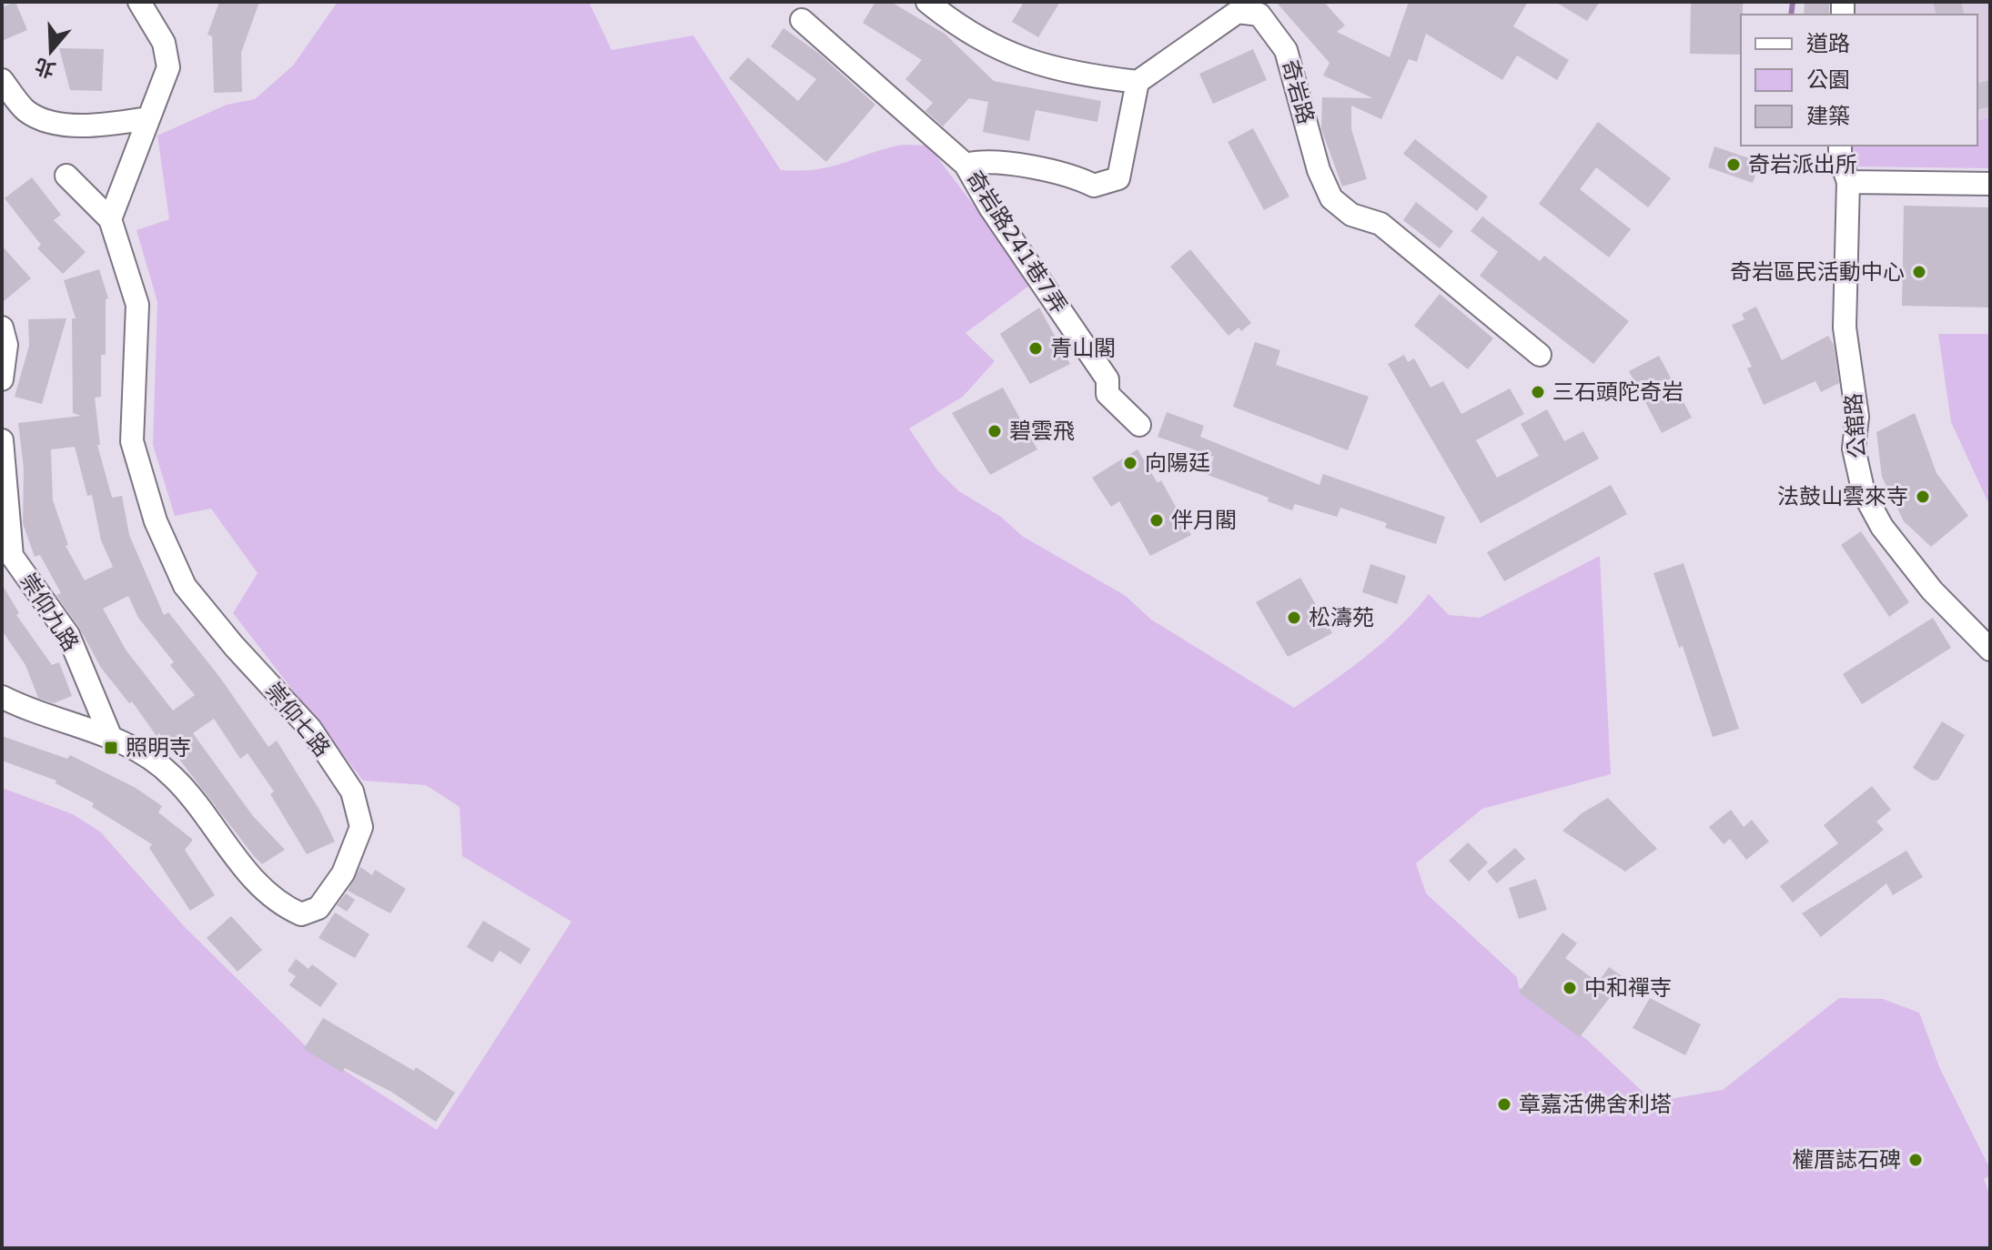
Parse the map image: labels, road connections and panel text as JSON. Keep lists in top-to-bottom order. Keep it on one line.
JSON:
{"streets":{"street":["奇岩路","奇岩路241巷7弄","公舘路","崇仰九路","崇仰七路"]},"crossings":[["崇仰九路","崇仰七路"]],"places":{"other":["奇岩派出所","奇岩區民活動中心","青山閣","三石頭陀奇岩","碧雲飛","向陽廷","法鼓山雲來寺","伴月閣","松濤苑","中和禪寺","章嘉活佛舍利塔","權厝誌石碑"],"transit":["照明寺"]},"legend":["道路","公園","建築"],"north":"bottom"}
